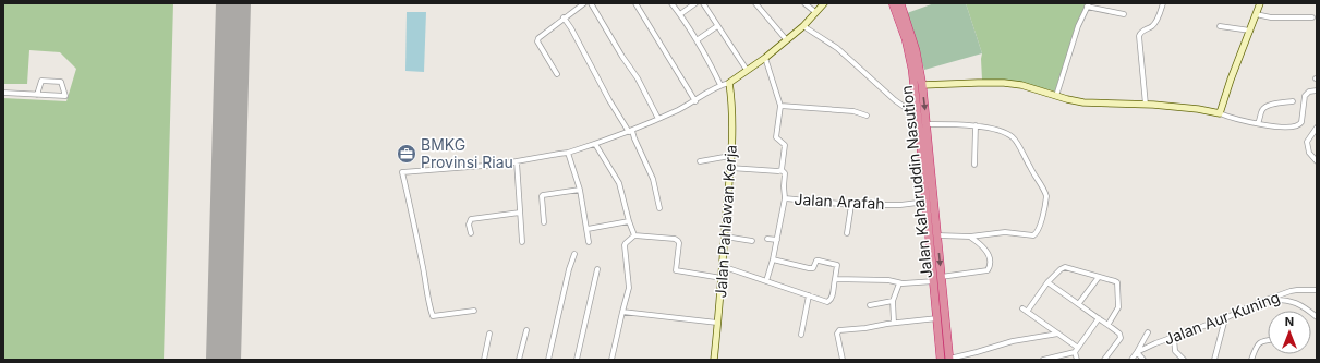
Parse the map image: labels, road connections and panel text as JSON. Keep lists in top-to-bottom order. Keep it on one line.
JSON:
{"streets":{"highway":["Jalan Kaharuddin Nasution"],"street":["Jalan Arafah","Jalan Pahlawan Kerja","Jalan Aur Kuning"]},"crossings":[["Jalan Kaharuddin Nasution","Jalan Arafah"]],"places":{"office":["BMKG Provinsi Riau"]},"north":"top"}
